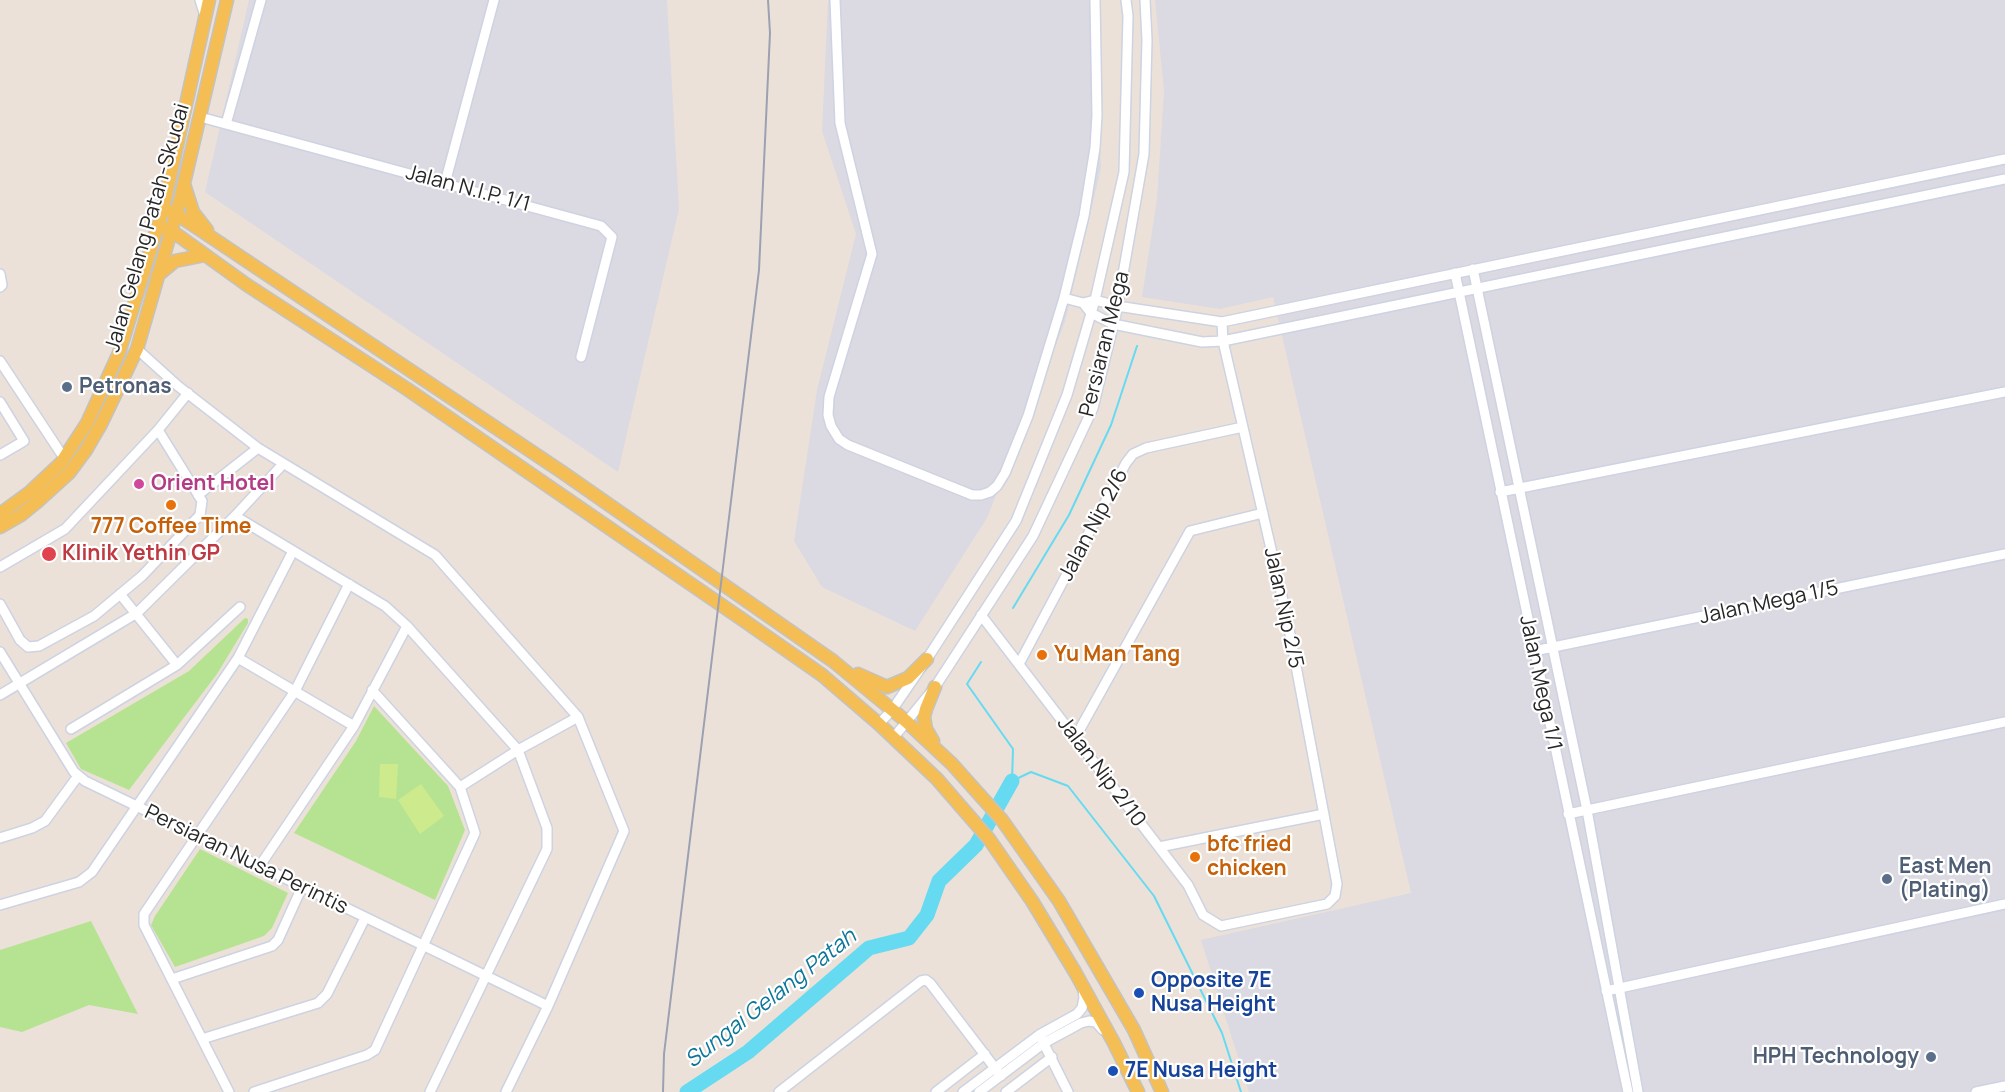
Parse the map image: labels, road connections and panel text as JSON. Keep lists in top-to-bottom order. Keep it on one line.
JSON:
{"streets":{"main road":["Jalan Gelang Patah-Skudai"],"street":["Jalan N.I.P. 1/1","Persiaran Mega","Jalan Nip 2/6","Jalan Mega 1/5","Jalan Nip 2/5","Jalan Mega 1/1","Jalan Nip 2/10","Persiaran Nusa Perintis"]},"crossings":[["Jalan N.I.P. 1/1","Jalan Gelang Patah-Skudai"],["Persiaran Mega","Jalan Nip 2/10"],["Jalan Nip 2/6","Jalan Nip 2/5"],["Jalan Nip 2/6","Jalan Nip 2/10"],["Jalan Mega 1/5","Jalan Mega 1/1"],["Jalan Nip 2/5","Jalan Nip 2/10"]],"water":["Sungai Gelang Patah"],"places":["Petronas","Orient Hotel","777 Coffee Time","Klinik Yethin GP","Yu Man Tang","bfc fried chicken","East Men (Plating)","Opposite 7E Nusa Height","HPH Technology","7E Nusa Height"]}
